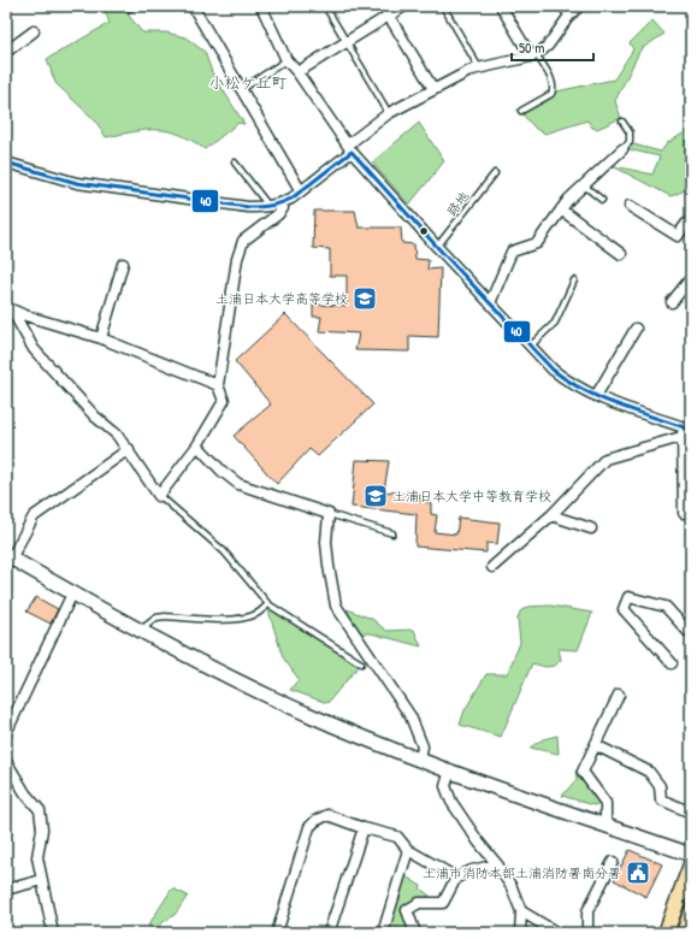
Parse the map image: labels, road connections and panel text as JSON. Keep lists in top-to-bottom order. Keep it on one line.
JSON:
{"streets":{"lane":["路地"]},"districts":["小松ケ丘町"],"places":{"school or university":["土浦日本大学高等学校","土浦日本大学中等教育学校"],"public building":["土浦市消防本部土浦消防署南分署"]},"lines":["transit line 40"],"scale_bar":"50 m"}
